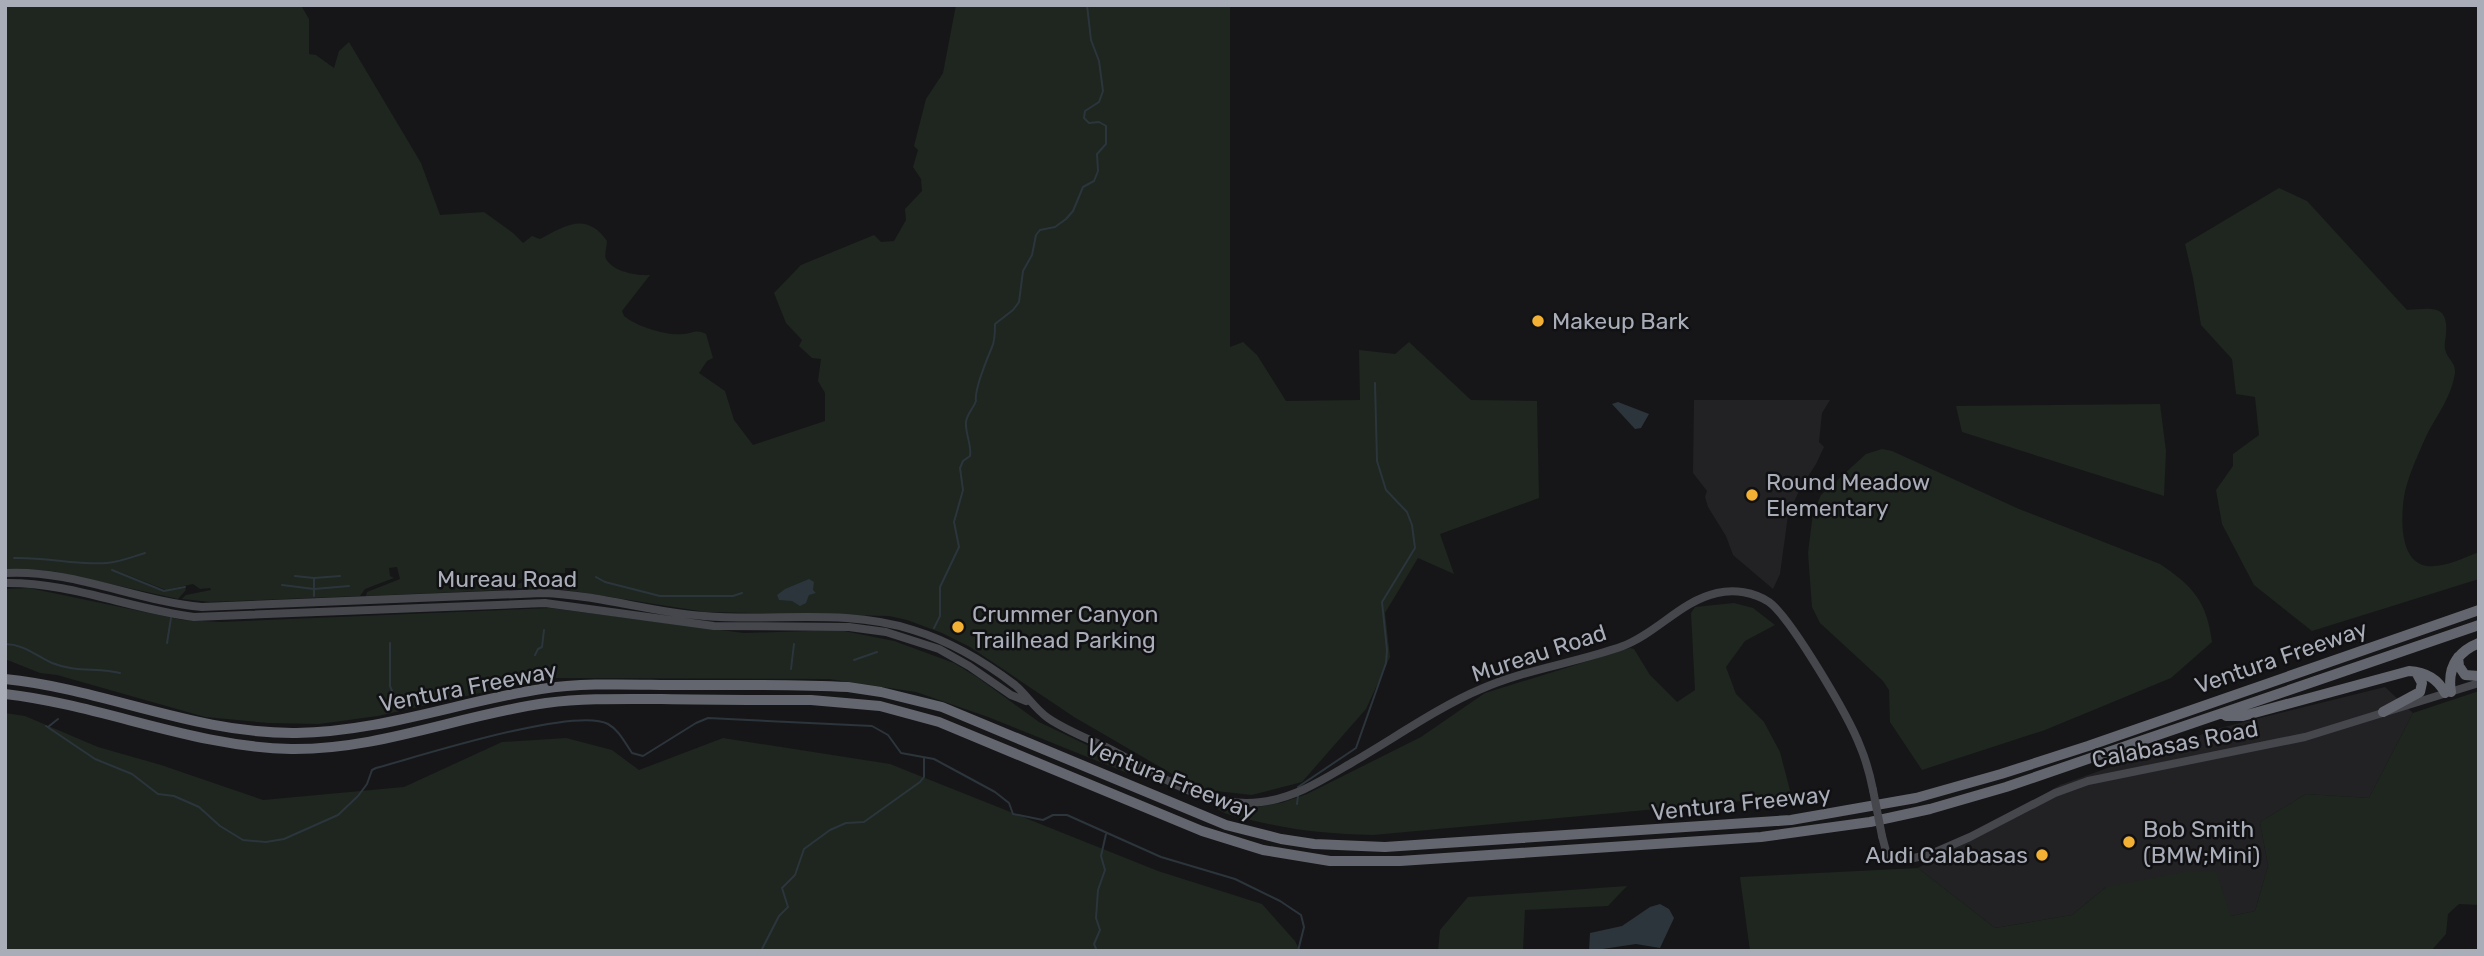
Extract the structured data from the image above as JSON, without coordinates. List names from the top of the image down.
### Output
{
  "streets": {
    "highway": ["Ventura Freeway"],
    "main road": ["Mureau Road", "Calabasas Road"]
  },
  "crossings": [
    ["Mureau Road", "Calabasas Road"]
  ],
  "places": [
    "Makeup Bark",
    "Round Meadow Elementary",
    "Crummer Canyon Trailhead Parking",
    "Bob Smith (BMW;Mini)",
    "Audi Calabasas"
  ]
}
